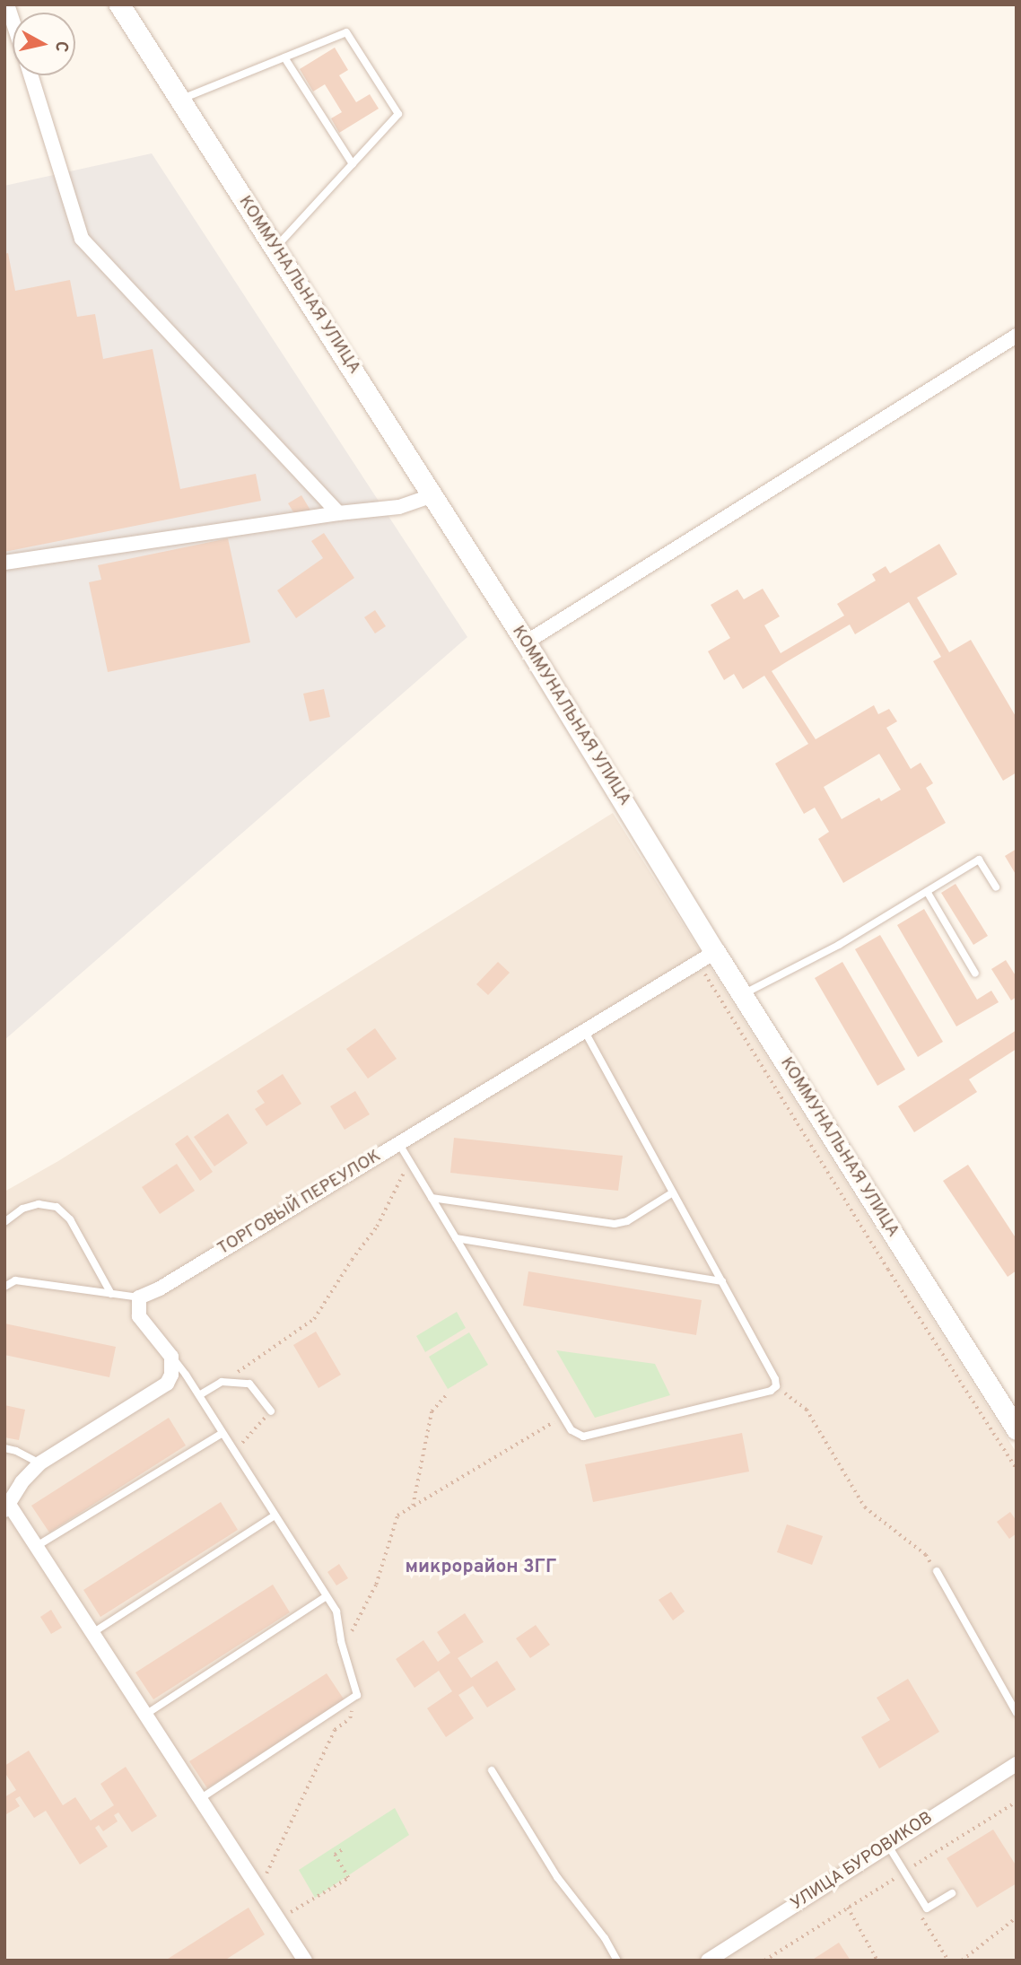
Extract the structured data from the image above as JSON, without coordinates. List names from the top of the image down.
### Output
{
  "streets": {
    "main road": ["КОММУНАЛЬНАЯ УЛИЦА"],
    "street": ["ТОРГОВЫЙ ПЕРЕУЛОК", "УЛИЦА БУРОВИКОВ"]
  },
  "crossings": [
    ["КОММУНАЛЬНАЯ УЛИЦА", "ТОРГОВЫЙ ПЕРЕУЛОК"]
  ],
  "districts": ["микрорайон 3ГГ"],
  "north": "right"
}
